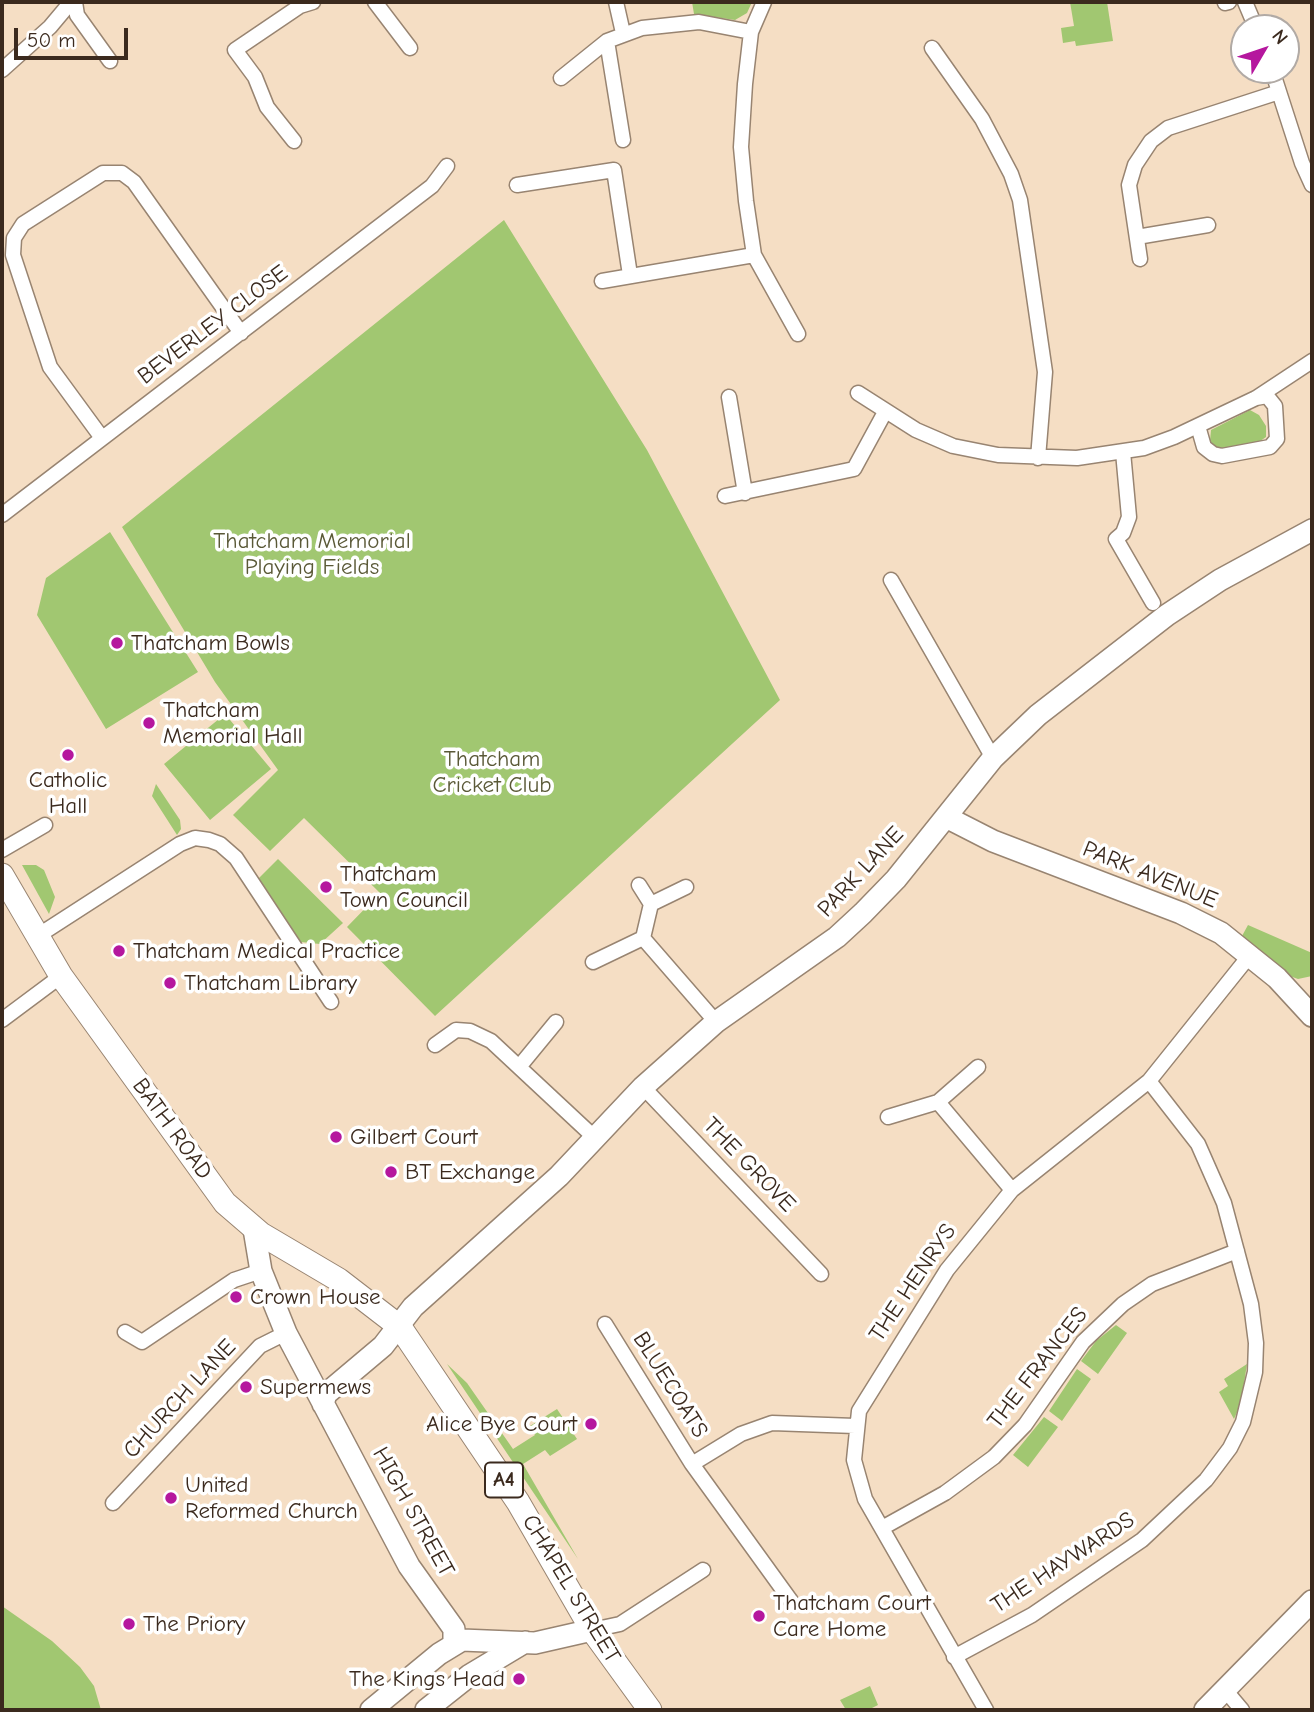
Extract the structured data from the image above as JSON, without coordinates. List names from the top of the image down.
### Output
{
  "streets": {
    "main road": ["BATH ROAD", "A4", "CHAPEL STREET"],
    "street": [
      "BEVERLEY CLOSE",
      "PARK LANE",
      "PARK AVENUE",
      "THE GROVE",
      "THE HENRYS",
      "THE FRANCES",
      "BLUECOATS",
      "CHURCH LANE",
      "HIGH STREET",
      "THE HAYWARDS"
    ]
  },
  "crossings": [
    ["PARK LANE", "PARK AVENUE"],
    ["PARK LANE", "BATH ROAD"],
    ["PARK LANE", "THE GROVE"],
    ["PARK LANE", "CHAPEL STREET"],
    ["PARK AVENUE", "THE HENRYS"],
    ["BATH ROAD", "HIGH STREET"],
    ["BATH ROAD", "CHAPEL STREET"],
    ["THE HENRYS", "THE FRANCES"],
    ["THE HENRYS", "BLUECOATS"],
    ["THE HENRYS", "THE HAYWARDS"],
    ["THE FRANCES", "THE HAYWARDS"],
    ["CHURCH LANE", "HIGH STREET"]
  ],
  "parks": ["Thatcham Memorial Playing Fields", "Thatcham Cricket Club"],
  "places": [
    "Thatcham Bowls",
    "Thatcham Memorial Hall",
    "Catholic Hall",
    "Thatcham Town Council",
    "Thatcham Medical Practice",
    "Thatcham Library",
    "Gilbert Court",
    "BT Exchange",
    "Crown House",
    "Supermews",
    "Alice Bye Court",
    "United Reformed Church",
    "Thatcham Court Care Home",
    "The Priory",
    "The Kings Head"
  ],
  "scale_bar": "50 m",
  "north": "top right"
}
